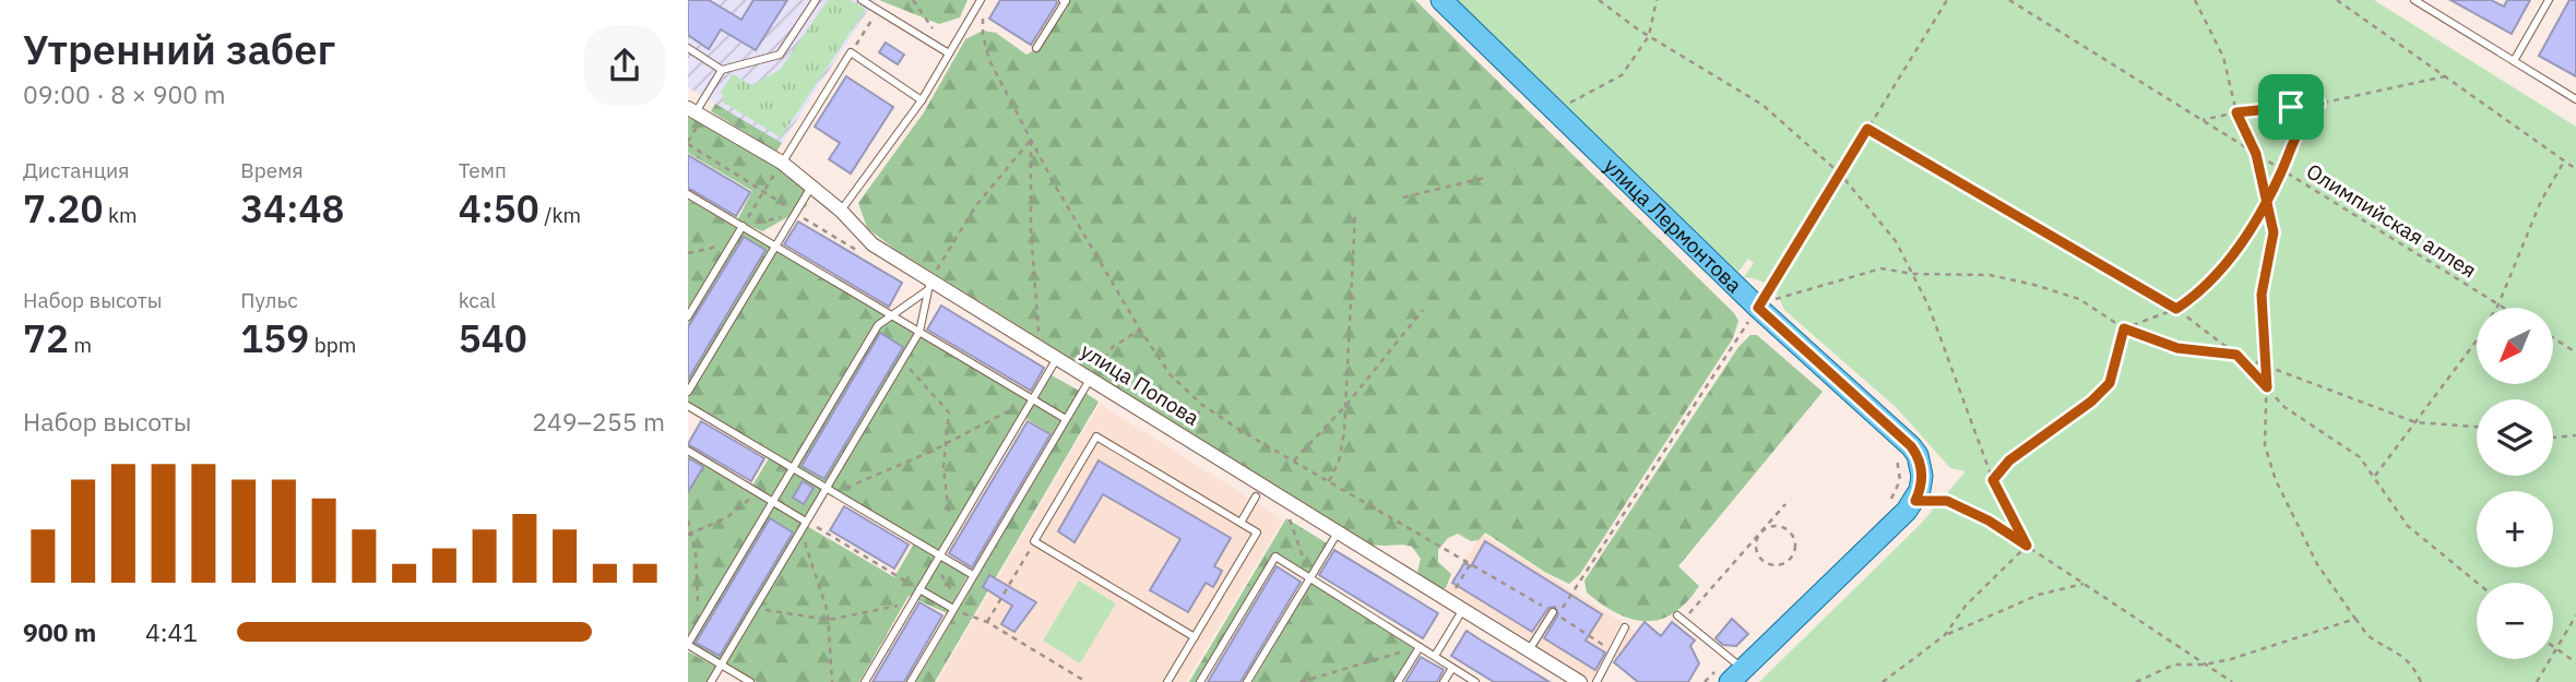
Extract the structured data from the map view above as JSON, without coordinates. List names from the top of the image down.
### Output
{
  "streets": {
    "main road": ["улица Лермонтова"],
    "street": ["улица Попова"],
    "path": ["Олимпийская аллея"]
  },
  "north": "bottom left",
  "page": {
    "heading": ["Утренний забег", "09:00 · 8 × 900 m"],
    "stats": [
      ["Дистанция", "7.20 km"],
      ["Время", "34:48"],
      ["Темп", "4:50 /km"],
      ["Набор высоты", "72 m"],
      ["Пульс", "159 bpm"],
      ["kcal", "540"]
    ],
    "map_buttons": ["+", "−"],
    "chart": ["Набор высоты", "249–255 m"],
    "list": [
      {
        "name": "900 m",
        "note": "4:41"
      }
    ]
  }
}
